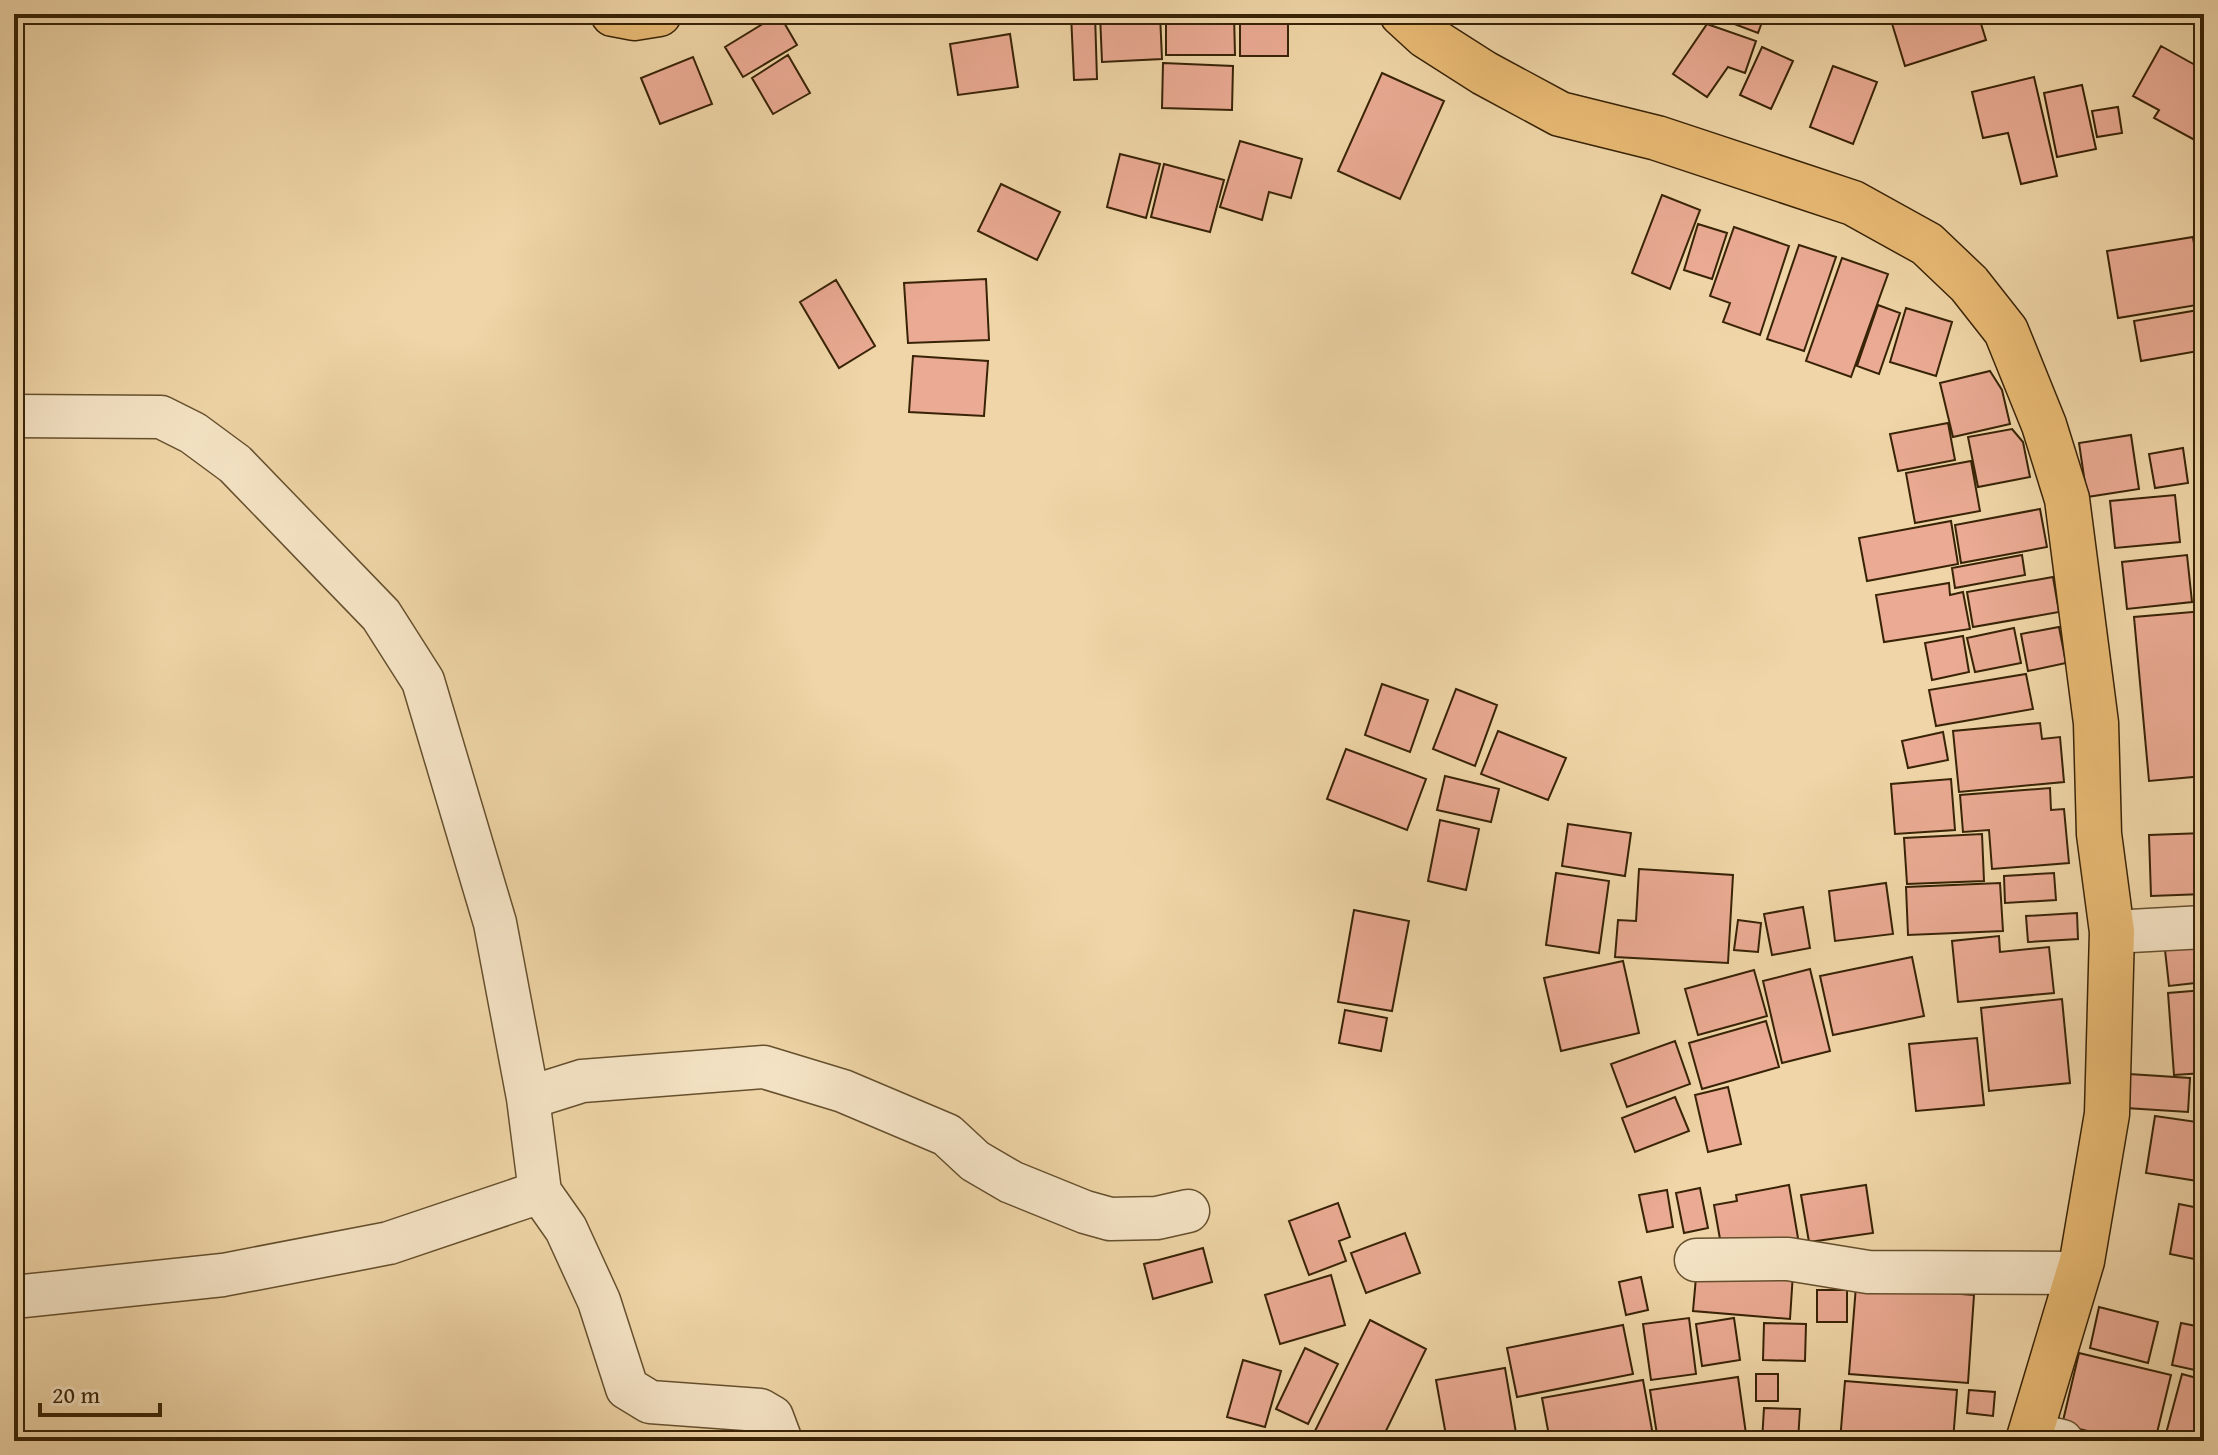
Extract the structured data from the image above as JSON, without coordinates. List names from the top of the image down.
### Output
{
  "scale_bar": "20 m"
}
